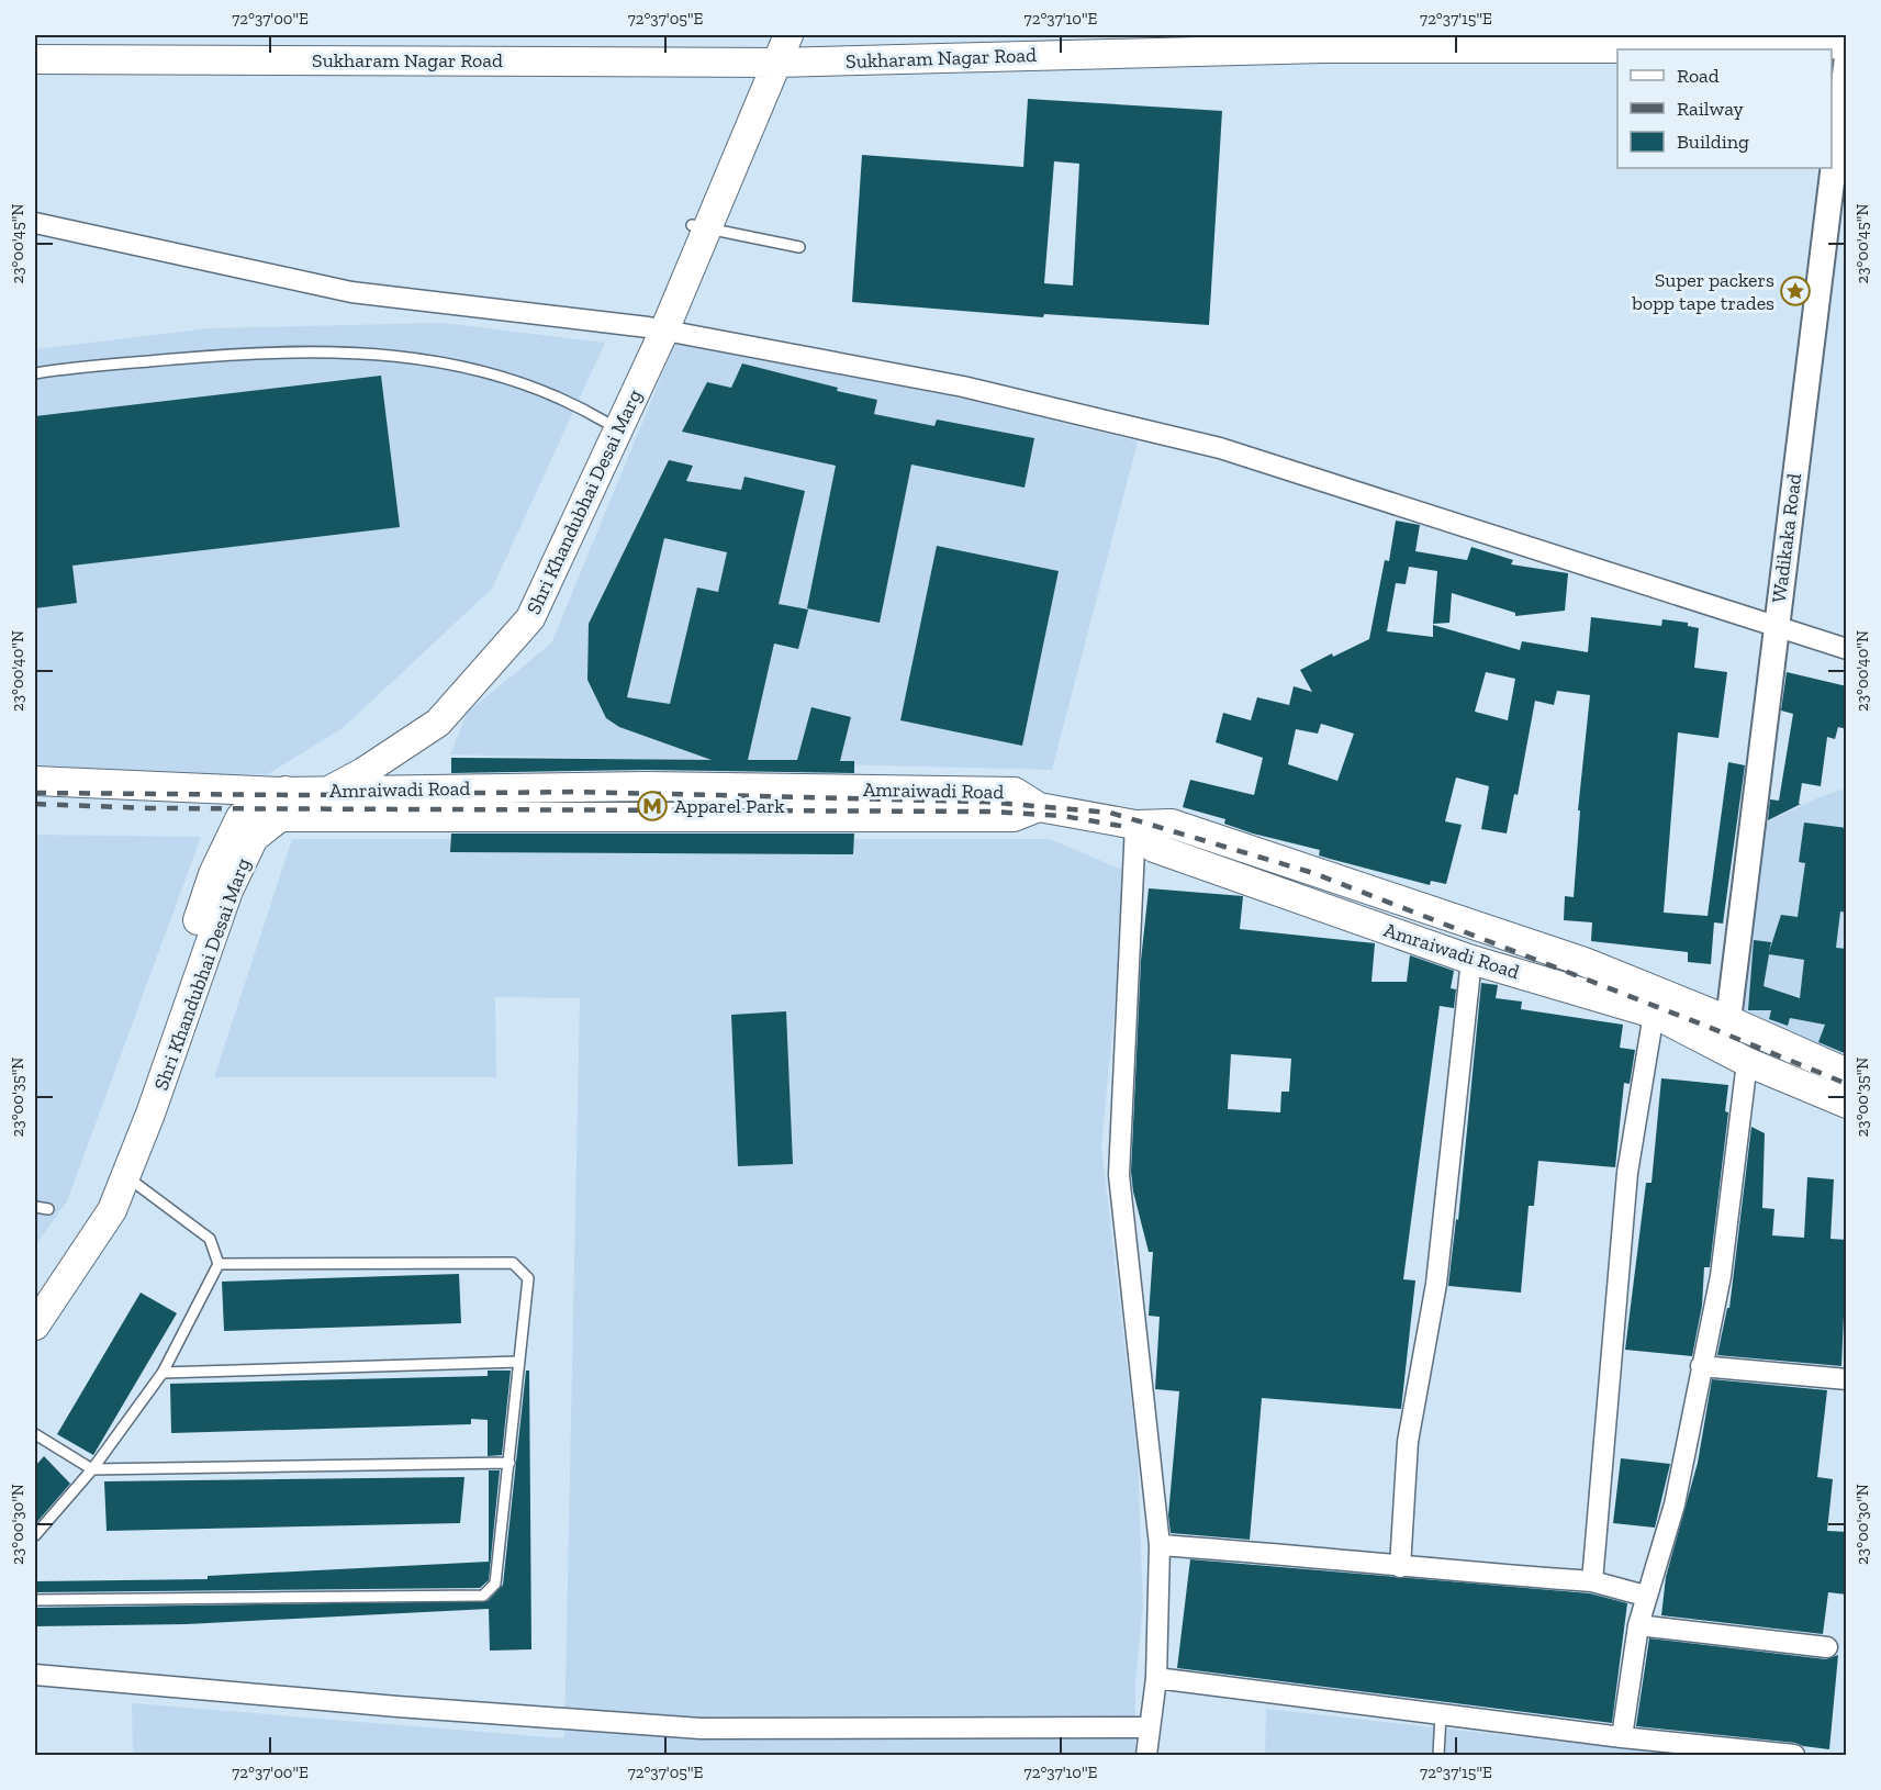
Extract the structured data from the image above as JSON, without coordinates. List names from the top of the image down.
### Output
{
  "streets": {
    "main road": ["Sukharam Nagar Road", "Shri Khandubhai Desai Marg", "Amraiwadi Road"],
    "street": ["Wadikaka Road"]
  },
  "crossings": [
    ["Sukharam Nagar Road", "Shri Khandubhai Desai Marg"],
    ["Shri Khandubhai Desai Marg", "Amraiwadi Road"]
  ],
  "places": {
    "place": ["Super packers bopp tape trades"],
    "metro station": ["Apparel Park"]
  },
  "legend": ["Road", "Railway", "Building"],
  "coordinates": [
    "72°37'00\"E",
    "72°37'05\"E",
    "72°37'10\"E",
    "72°37'15\"E",
    "23°00'45\"N",
    "23°00'40\"N",
    "23°00'35\"N",
    "23°00'30\"N"
  ]
}
